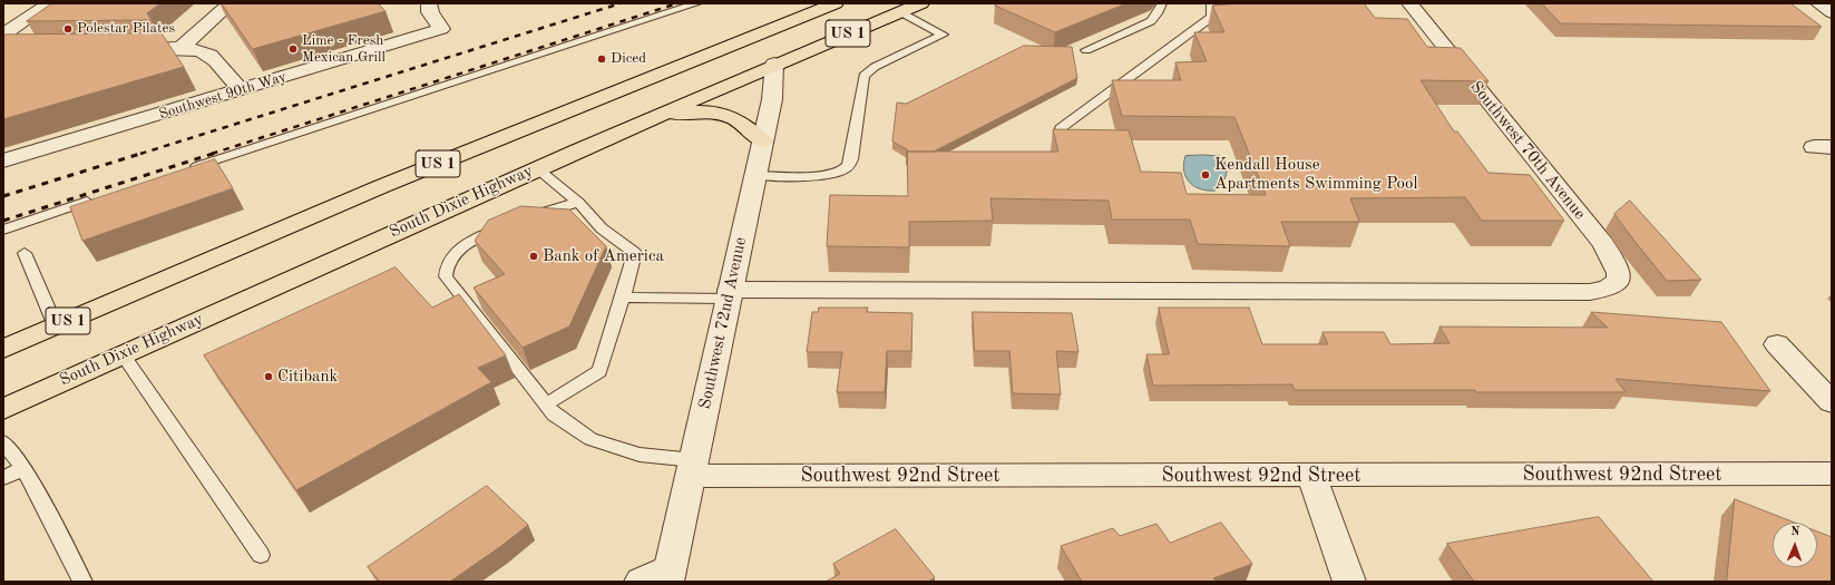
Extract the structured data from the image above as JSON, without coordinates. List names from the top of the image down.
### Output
{
  "streets": {
    "highway": ["US 1", "South Dixie Highway"],
    "street": [
      "Southwest 90th Way",
      "Southwest 70th Avenue",
      "Southwest 72nd Avenue",
      "Southwest 92nd Street"
    ]
  },
  "crossings": [
    ["Southwest 70th Avenue", "Southwest 72nd Avenue"],
    ["South Dixie Highway", "Southwest 72nd Avenue"],
    ["Southwest 72nd Avenue", "Southwest 92nd Street"]
  ],
  "places": [
    "Polestar Pilates",
    "Lime - Fresh Mexican Grill",
    "Diced",
    "Kendall House Apartments Swimming Pool",
    "Bank of America",
    "Citibank"
  ],
  "north": "top"
}
